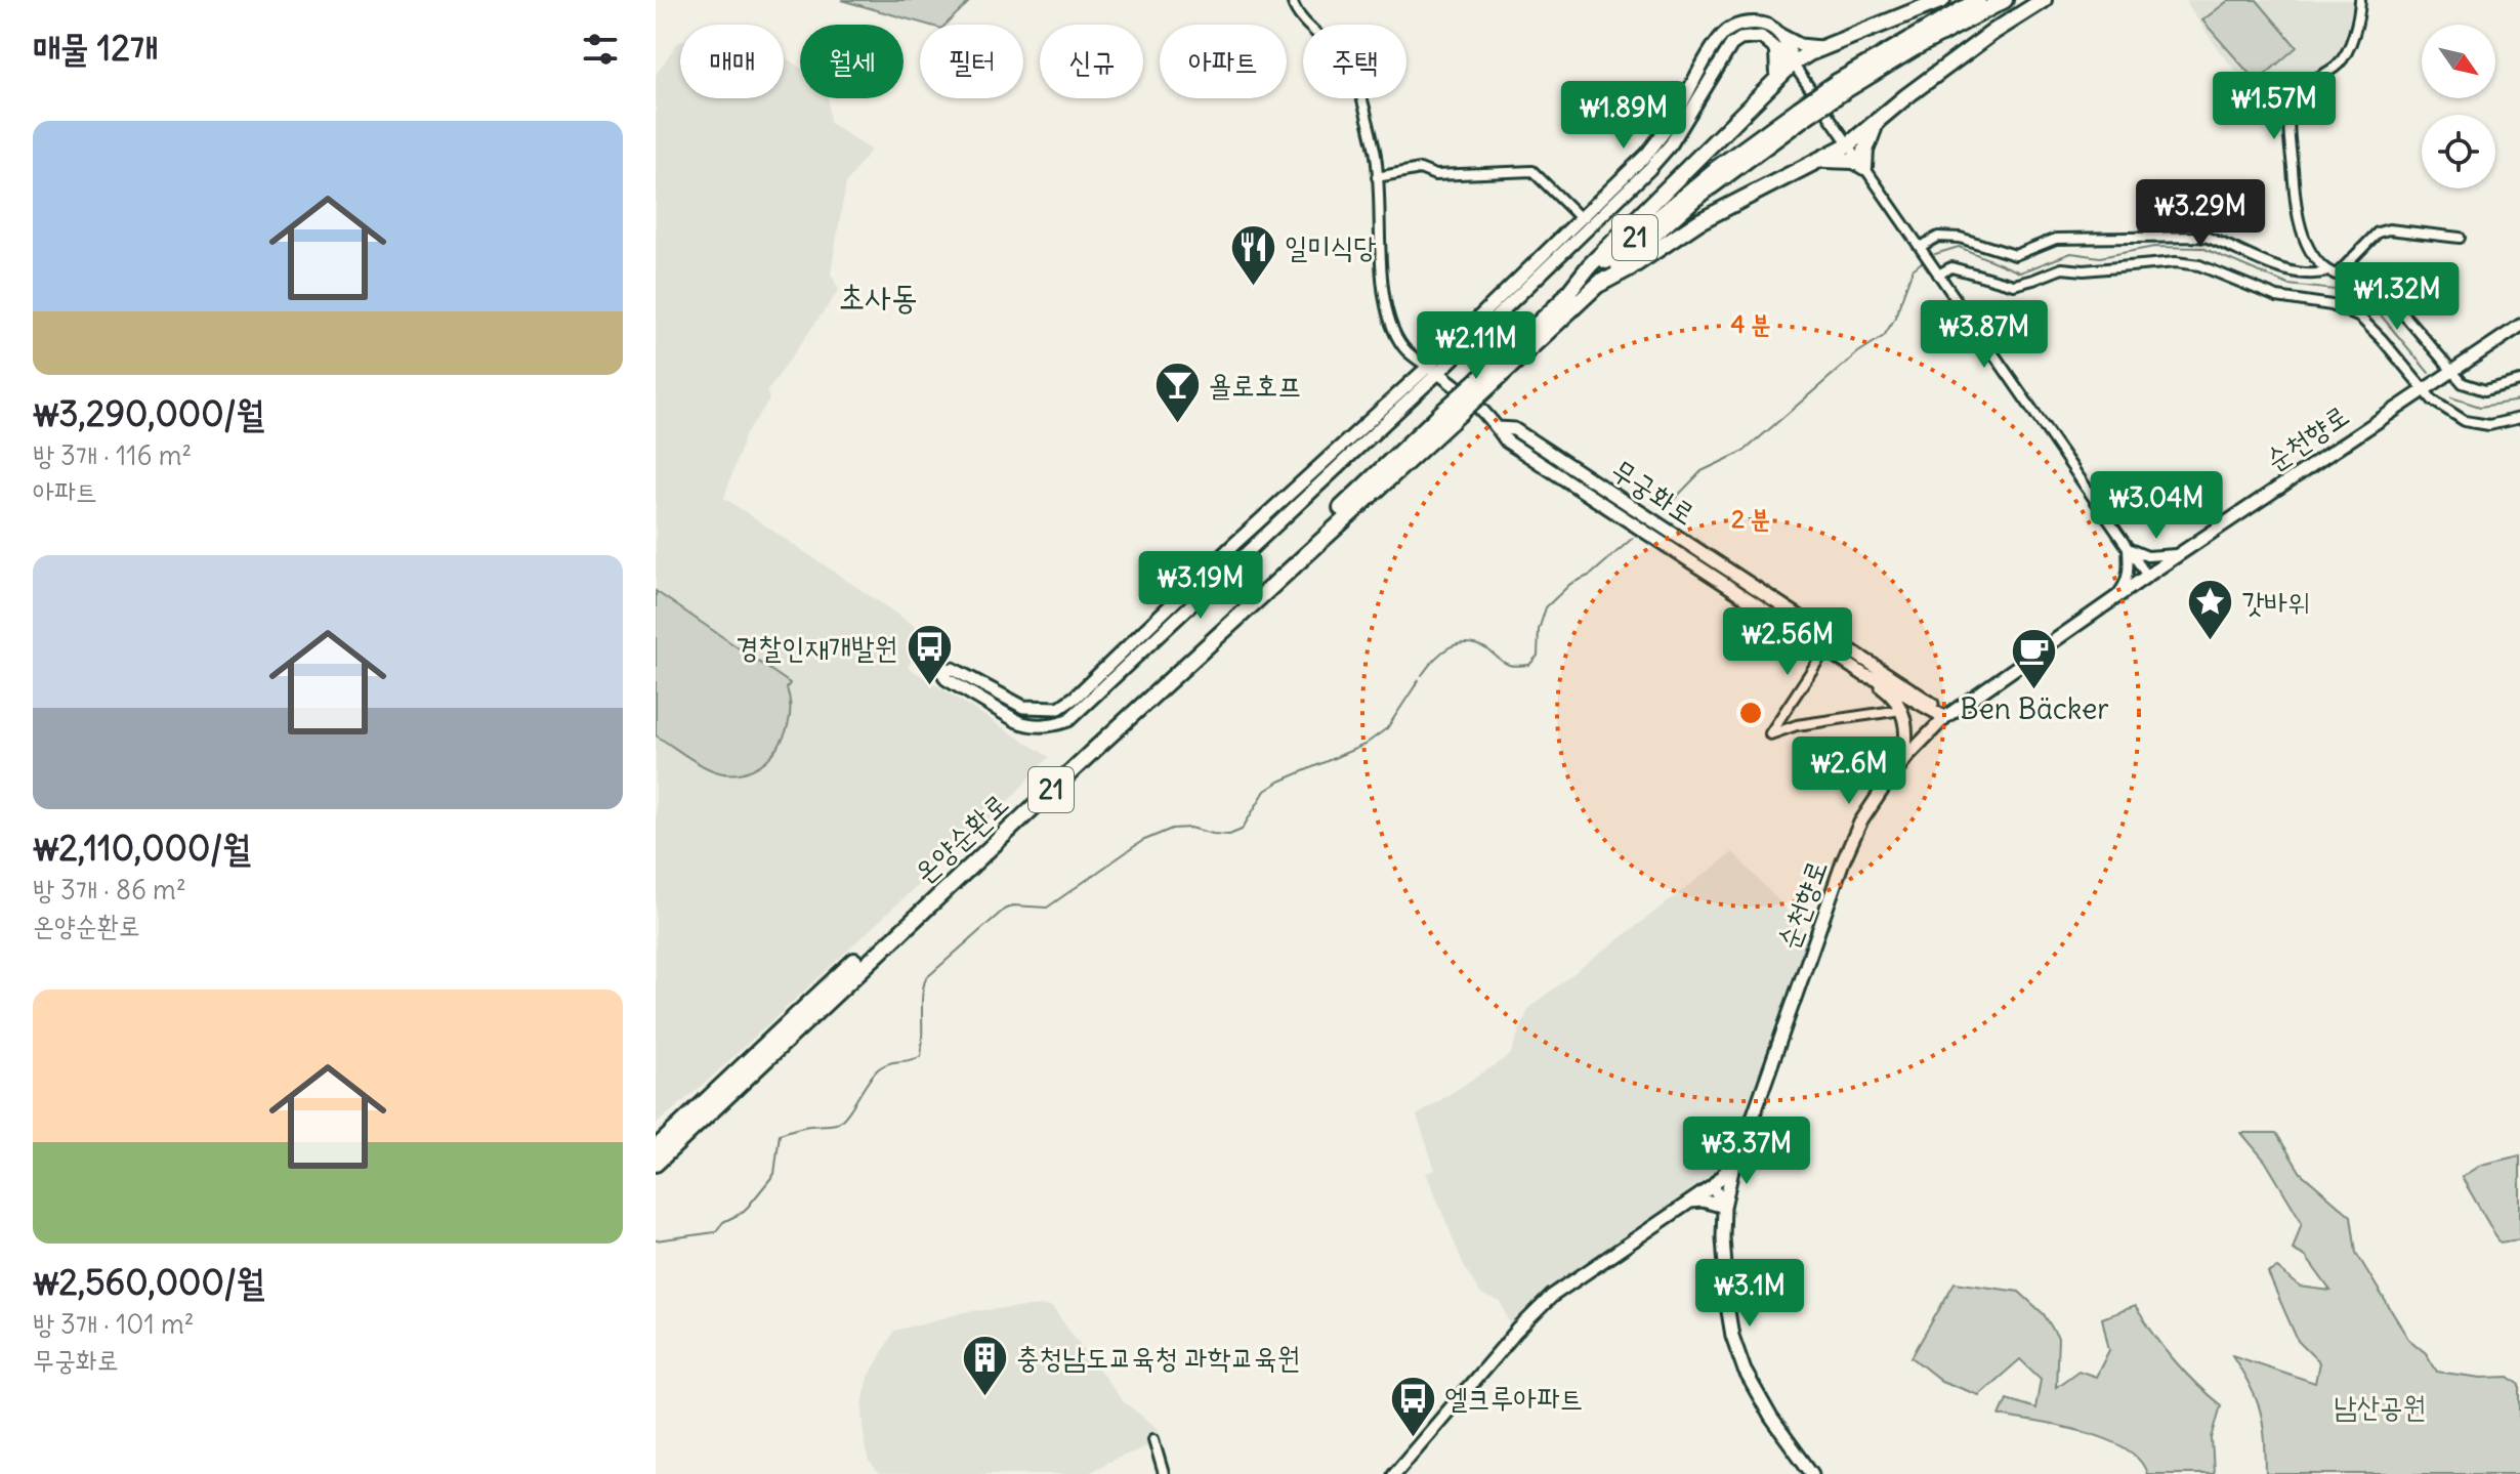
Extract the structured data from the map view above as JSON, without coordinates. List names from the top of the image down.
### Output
{
  "streets": {
    "highway": ["21", "온양순환로"],
    "street": ["순천향로", "무궁화로"]
  },
  "crossings": [
    ["21", "온양순환로"],
    ["순천향로", "무궁화로"]
  ],
  "districts": ["초사동"],
  "parks": ["남산공원"],
  "places": {
    "restaurant": ["일미식당"],
    "bar": ["욜로호프"],
    "place": ["갓바위"],
    "bus stop": ["경찰인재개발원", "엘크루아파트"],
    "cafe": ["Ben Bäcker"],
    "building": ["충청남도교육청 과학교육원"]
  },
  "north": "bottom right",
  "page": {
    "heading": "매물 12개",
    "chip": [
      "매매",
      "월세",
      "필터",
      "신규",
      "아파트",
      "주택"
    ],
    "price": [
      "₩1.57M",
      "₩1.89M",
      "₩3.29M",
      "₩1.32M",
      "₩3.87M",
      "₩2.11M",
      "₩3.04M",
      "₩3.19M",
      "₩2.56M",
      "₩2.6M",
      "₩3.37M",
      "₩3.1M"
    ],
    "list": [
      {
        "name": "₩3,290,000/월",
        "note": "방 3개 · 116 m² · 아파트"
      },
      {
        "name": "₩2,110,000/월",
        "note": "방 3개 · 86 m² · 온양순환로"
      },
      {
        "name": "₩2,560,000/월",
        "note": "방 3개 · 101 m² · 무궁화로"
      }
    ]
  },
  "rings": ["4 분", "2 분"]
}
